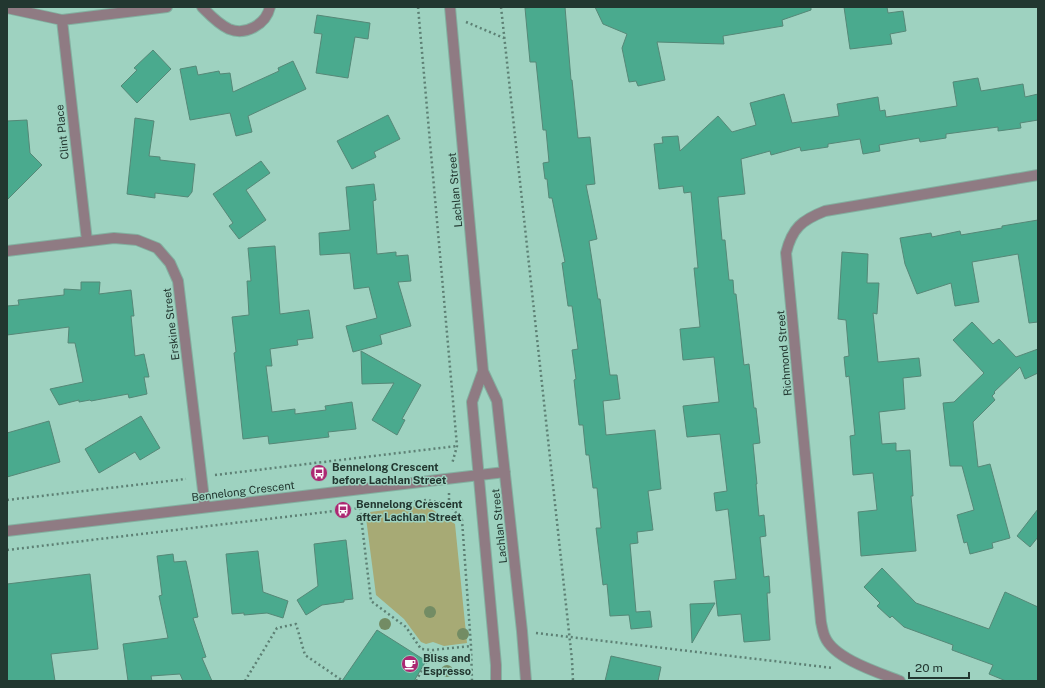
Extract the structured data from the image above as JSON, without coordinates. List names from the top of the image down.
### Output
{
  "streets": {
    "street": [
      "Clint Place",
      "Lachlan Street",
      "Erskine Street",
      "Richmond Street",
      "Bennelong Crescent"
    ]
  },
  "crossings": [
    ["Clint Place", "Erskine Street"],
    ["Lachlan Street", "Bennelong Crescent"],
    ["Erskine Street", "Bennelong Crescent"]
  ],
  "places": {
    "bus stop": ["Bennelong Crescent before Lachlan Street", "Bennelong Crescent after Lachlan Street"],
    "cafe": ["Bliss and Espresso"]
  },
  "scale_bar": "20 m"
}
